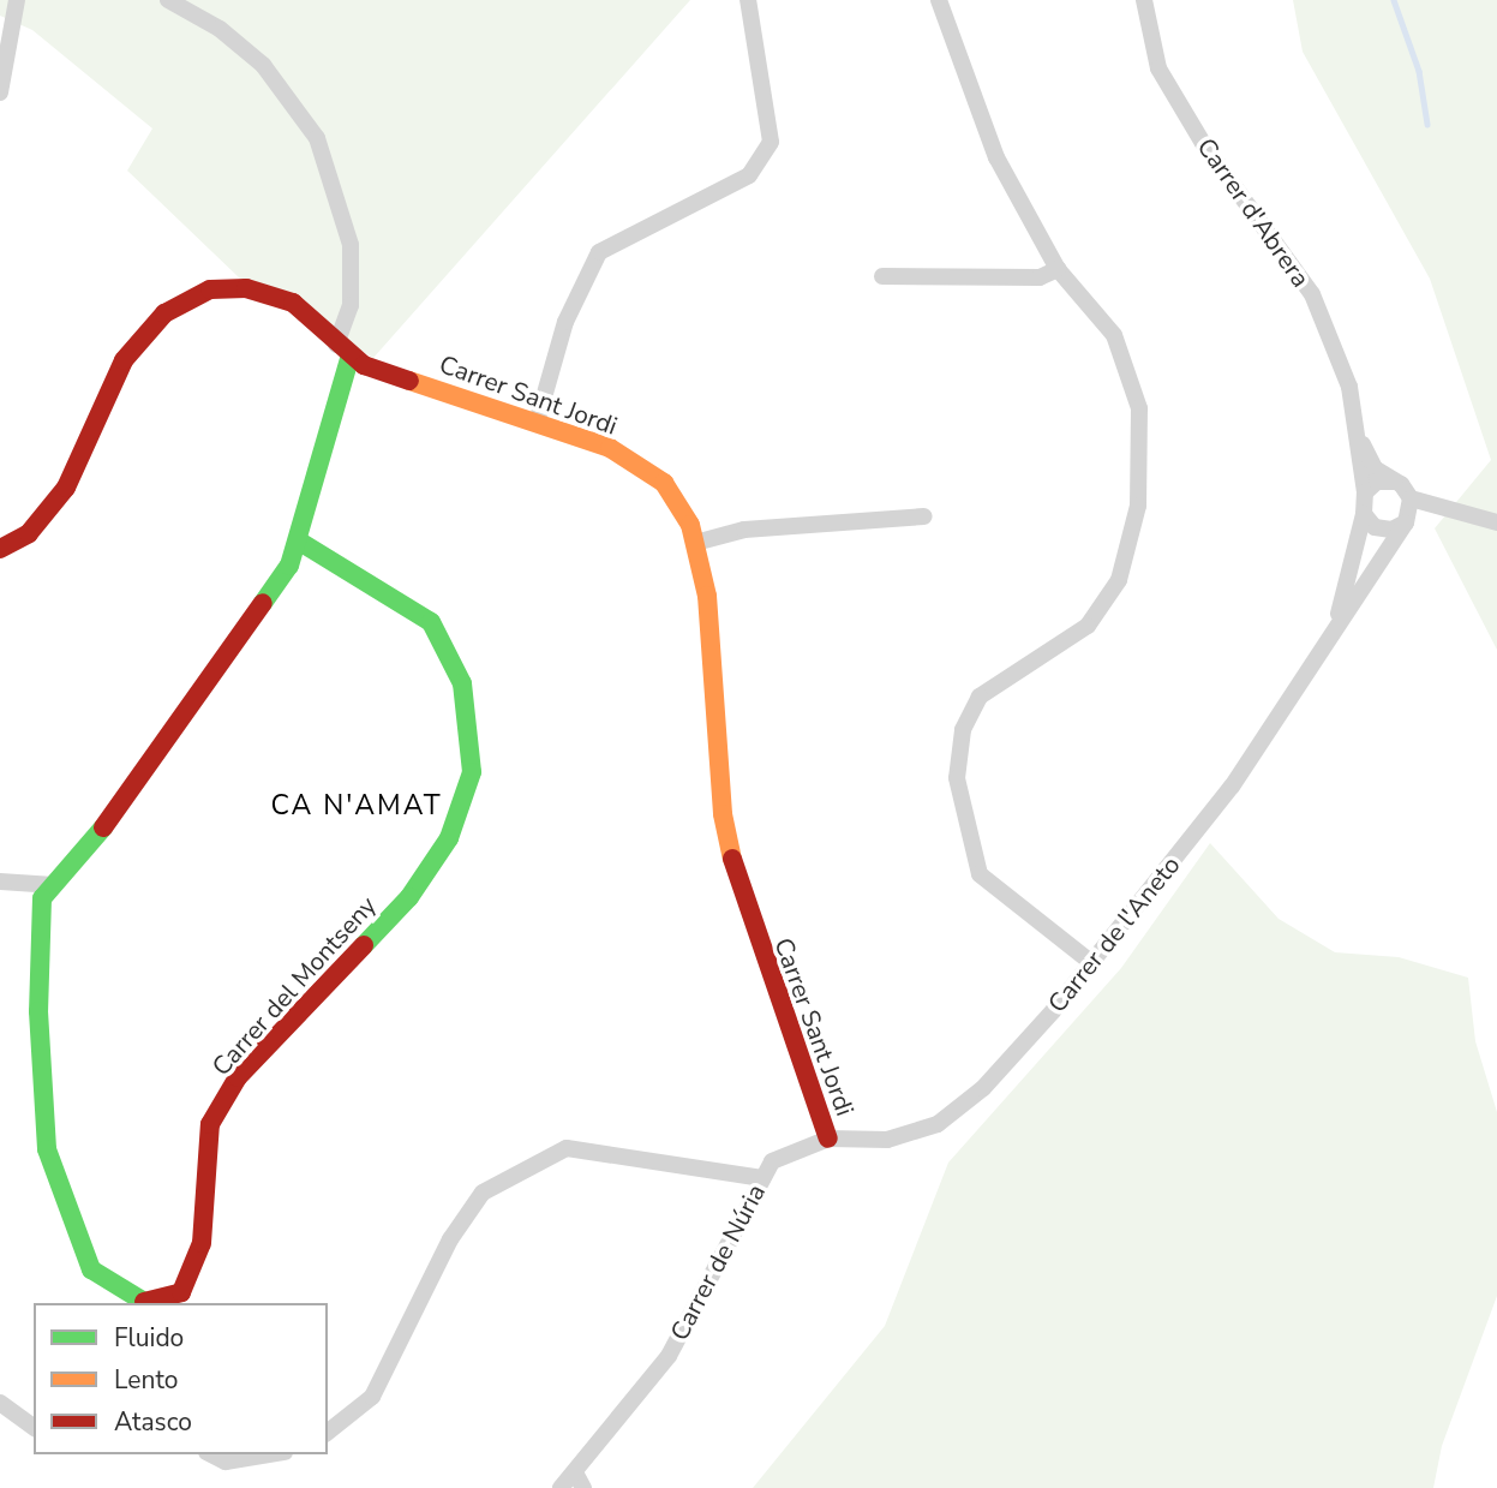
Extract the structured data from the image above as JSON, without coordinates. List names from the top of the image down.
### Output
{
  "streets": {
    "street": [
      "Carrer d'Abrera",
      "Carrer Sant Jordi",
      "Carrer de l'Aneto",
      "Carrer del Montseny",
      "Carrer de Núria"
    ]
  },
  "crossings": [
    ["Carrer d'Abrera", "Carrer de l'Aneto"],
    ["Carrer Sant Jordi", "Carrer de l'Aneto"],
    ["Carrer Sant Jordi", "Carrer del Montseny"],
    ["Carrer Sant Jordi", "Carrer de Núria"],
    ["Carrer de l'Aneto", "Carrer de Núria"]
  ],
  "districts": ["CA N'AMAT"],
  "legend": ["Fluido", "Lento", "Atasco"]
}
